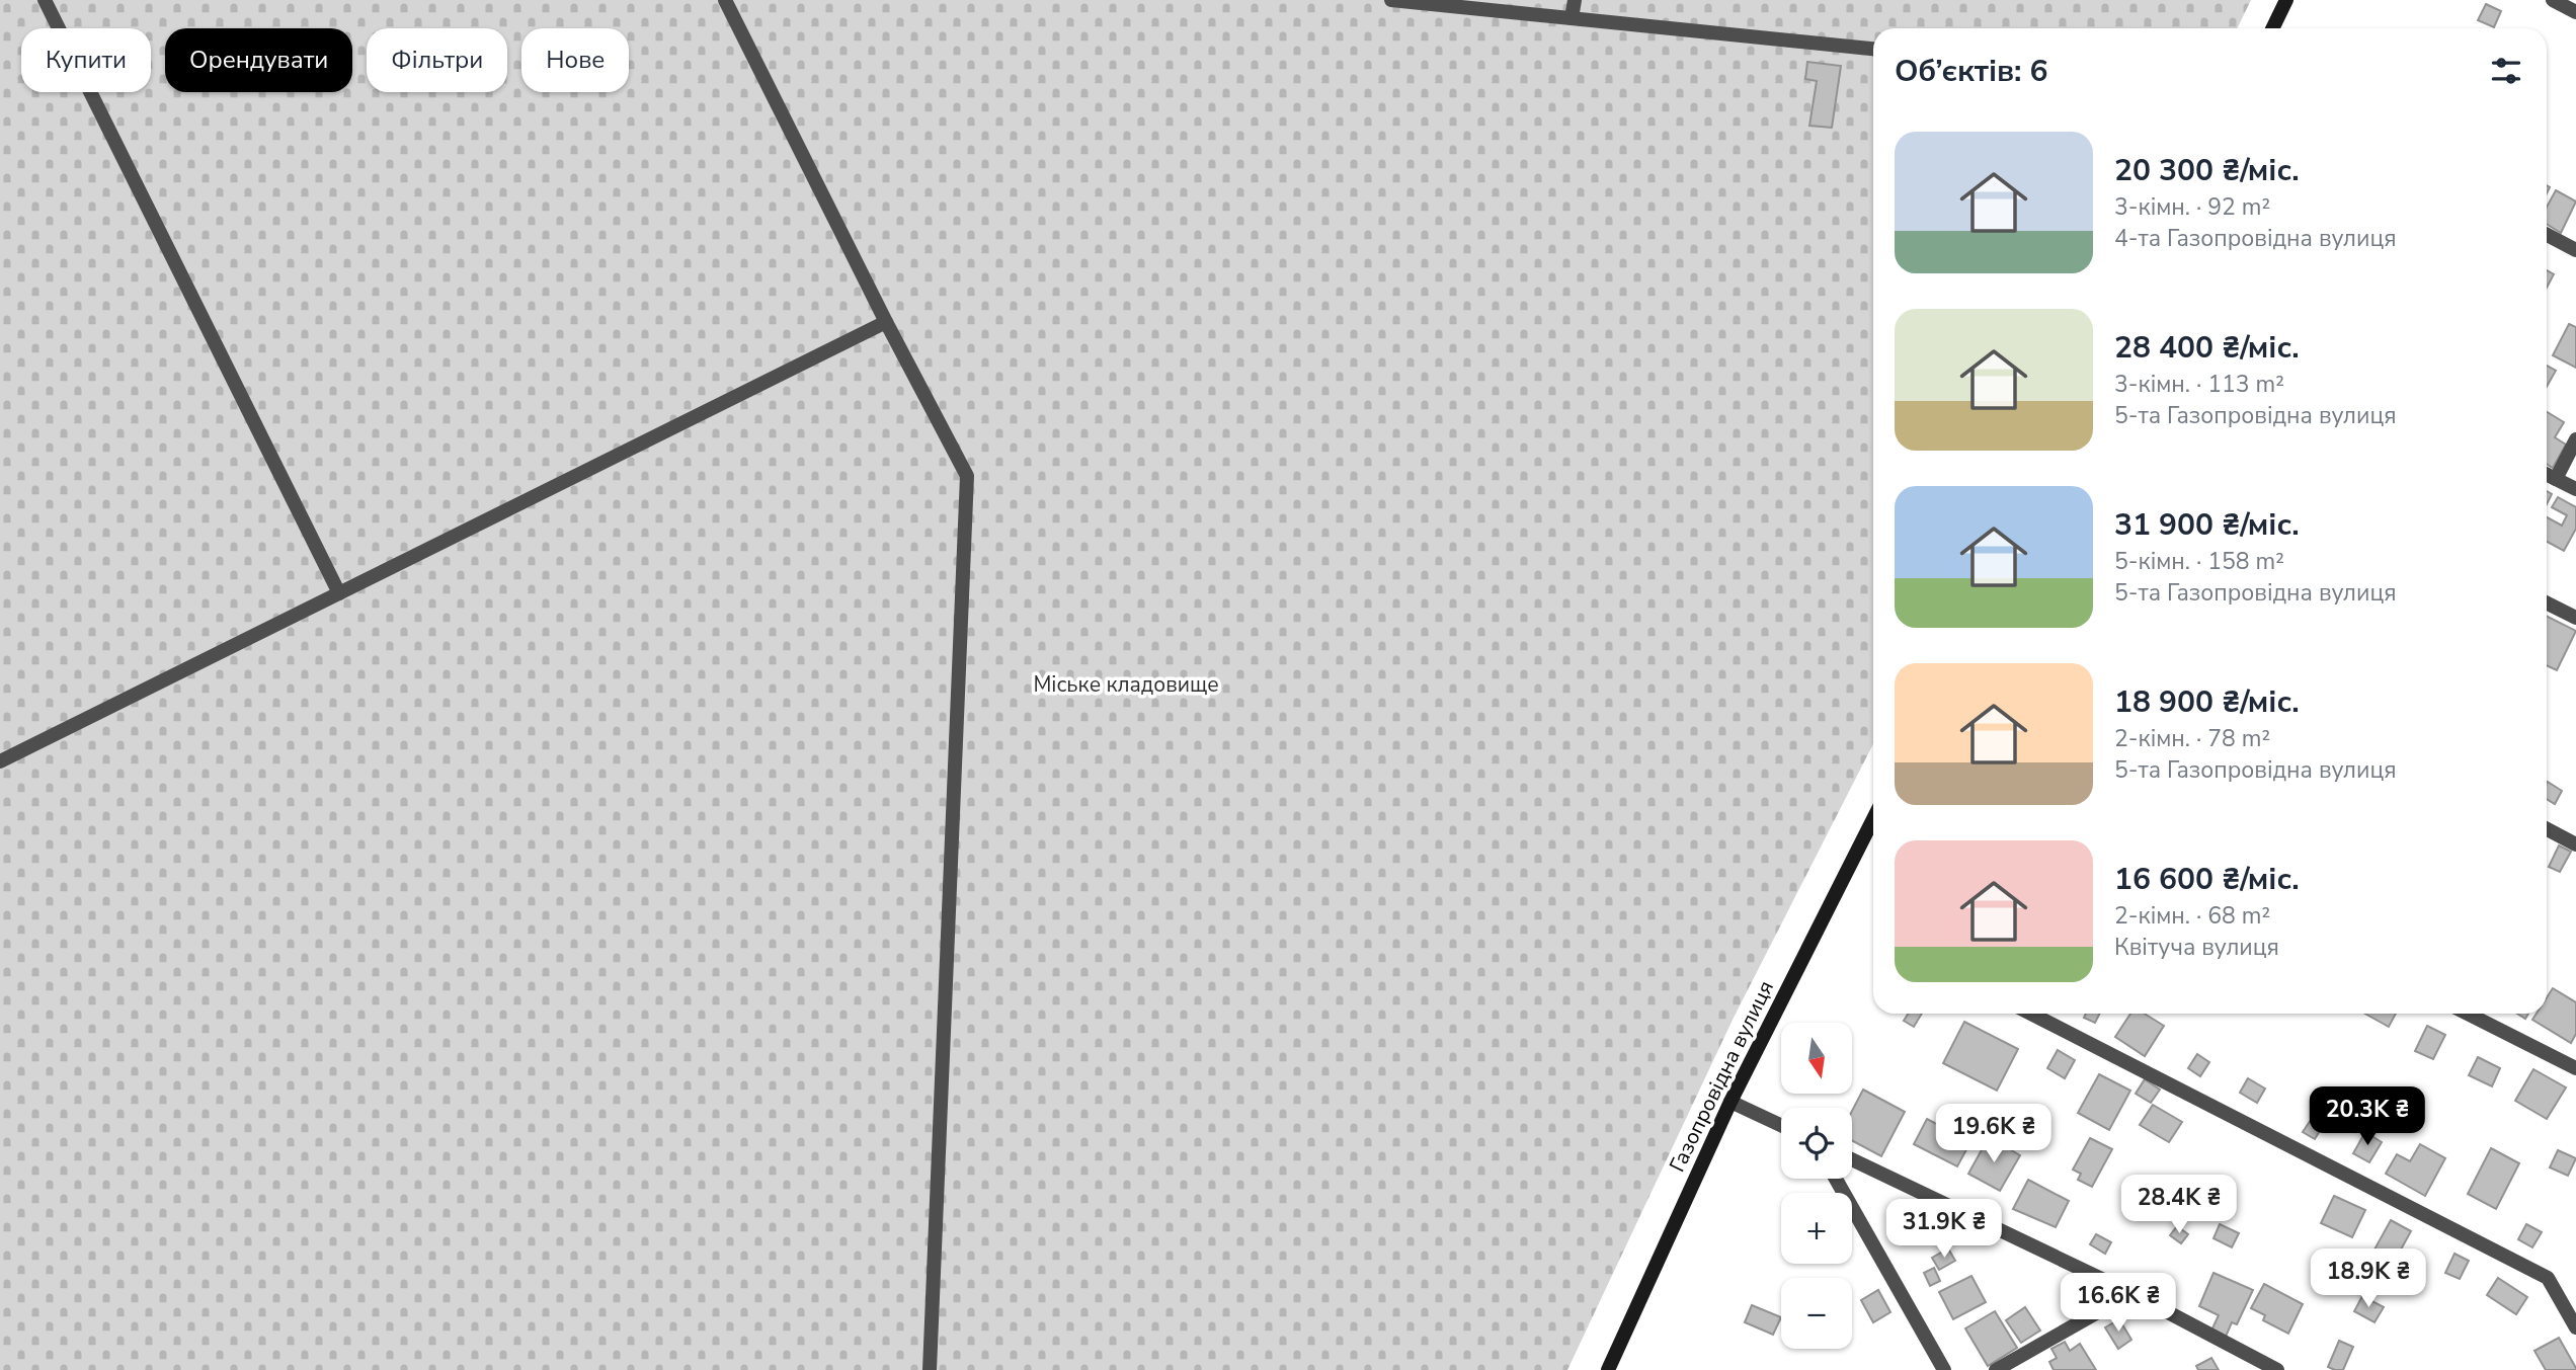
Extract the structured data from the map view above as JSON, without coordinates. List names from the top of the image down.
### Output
{
  "streets": {
    "main road": ["Газопровідна вулиця"]
  },
  "parks": ["Міське кладовище"],
  "north": "bottom",
  "page": {
    "chip": [
      "Купити",
      "Орендувати",
      "Фільтри",
      "Нове"
    ],
    "heading": "Об’єктів: 6",
    "list": [
      {
        "name": "20 300 ₴/міс.",
        "note": "3-кімн. · 92 m² · 4-та Газопровідна вулиця"
      },
      {
        "name": "28 400 ₴/міс.",
        "note": "3-кімн. · 113 m² · 5-та Газопровідна вулиця"
      },
      {
        "name": "31 900 ₴/міс.",
        "note": "5-кімн. · 158 m² · 5-та Газопровідна вулиця"
      },
      {
        "name": "18 900 ₴/міс.",
        "note": "2-кімн. · 78 m² · 5-та Газопровідна вулиця"
      },
      {
        "name": "16 600 ₴/міс.",
        "note": "2-кімн. · 68 m² · Квітуча вулиця"
      }
    ],
    "map_buttons": ["+", "−"],
    "price": [
      "20.3K ₴",
      "19.6K ₴",
      "28.4K ₴",
      "31.9K ₴",
      "18.9K ₴",
      "16.6K ₴"
    ]
  }
}
